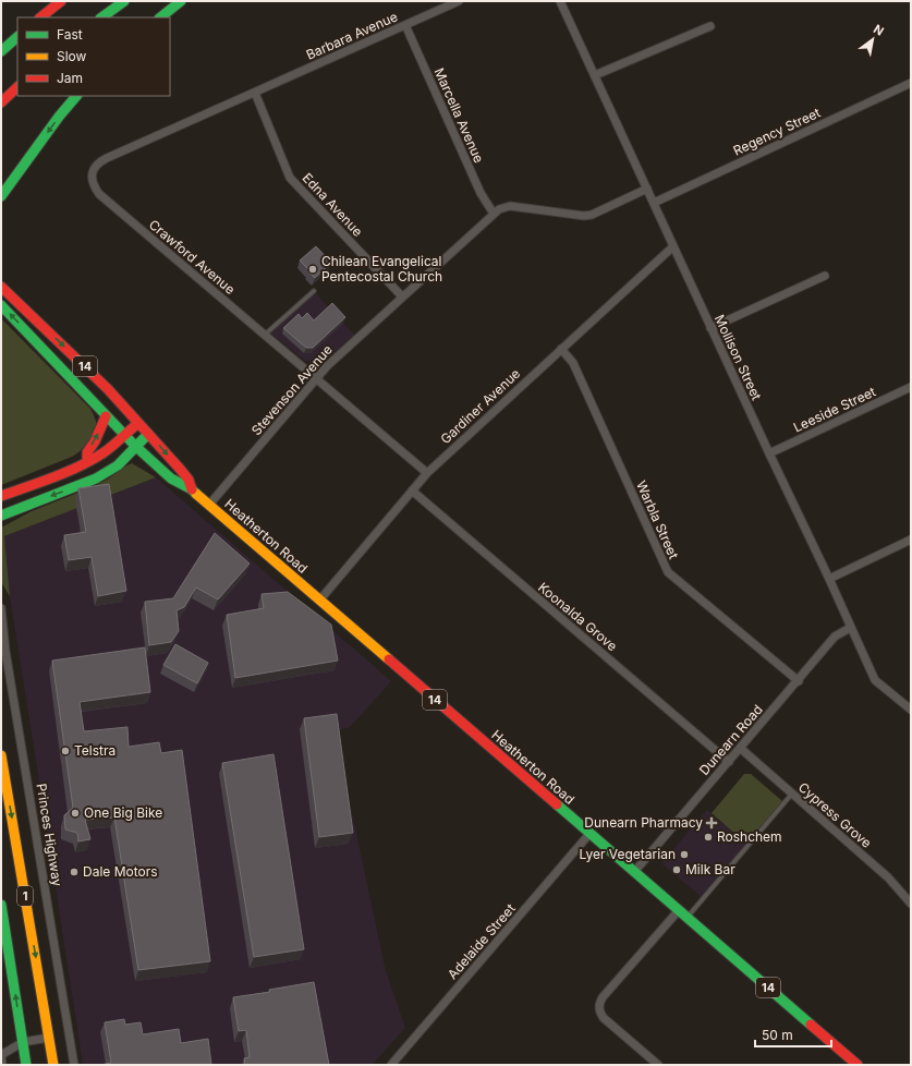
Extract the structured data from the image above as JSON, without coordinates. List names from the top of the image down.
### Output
{
  "streets": {
    "main road": ["14", "Heatherton Road", "1"],
    "street": [
      "Barbara Avenue",
      "Marcella Avenue",
      "Regency Street",
      "Edna Avenue",
      "Crawford Avenue",
      "Mollison Street",
      "Stevenson Avenue",
      "Gardiner Avenue",
      "Leeside Street",
      "Warbla Street",
      "Koonalda Grove",
      "Dunearn Road",
      "Cypress Grove",
      "Princes Highway",
      "Adelaide Street"
    ]
  },
  "crossings": [
    ["Barbara Avenue", "Marcella Avenue"],
    ["Barbara Avenue", "Edna Avenue"],
    ["Barbara Avenue", "Crawford Avenue"],
    ["Marcella Avenue", "Stevenson Avenue"],
    ["Regency Street", "Mollison Street"],
    ["Edna Avenue", "Crawford Avenue"],
    ["Edna Avenue", "Stevenson Avenue"],
    ["Crawford Avenue", "Stevenson Avenue"],
    ["Crawford Avenue", "Gardiner Avenue"],
    ["Mollison Street", "Stevenson Avenue"],
    ["Mollison Street", "Gardiner Avenue"],
    ["Mollison Street", "Leeside Street"],
    ["Mollison Street", "Dunearn Road"],
    ["Stevenson Avenue", "Heatherton Road"],
    ["Gardiner Avenue", "Warbla Street"],
    ["Gardiner Avenue", "Heatherton Road"],
    ["Gardiner Avenue", "Koonalda Grove"],
    ["Warbla Street", "Dunearn Road"],
    ["Heatherton Road", "Dunearn Road"],
    ["Heatherton Road", "Adelaide Street"],
    ["Koonalda Grove", "Dunearn Road"],
    ["Dunearn Road", "Cypress Grove"]
  ],
  "places": {
    "other": [
      "Chilean Evangelical Pentecostal Church",
      "Telstra",
      "One Big Bike",
      "Roshchem",
      "Lyer Vegetarian",
      "Milk Bar",
      "Dale Motors"
    ],
    "health": ["Dunearn Pharmacy"]
  },
  "legend": ["Fast", "Slow", "Jam"],
  "scale_bar": "50 m",
  "north": "top right"
}
